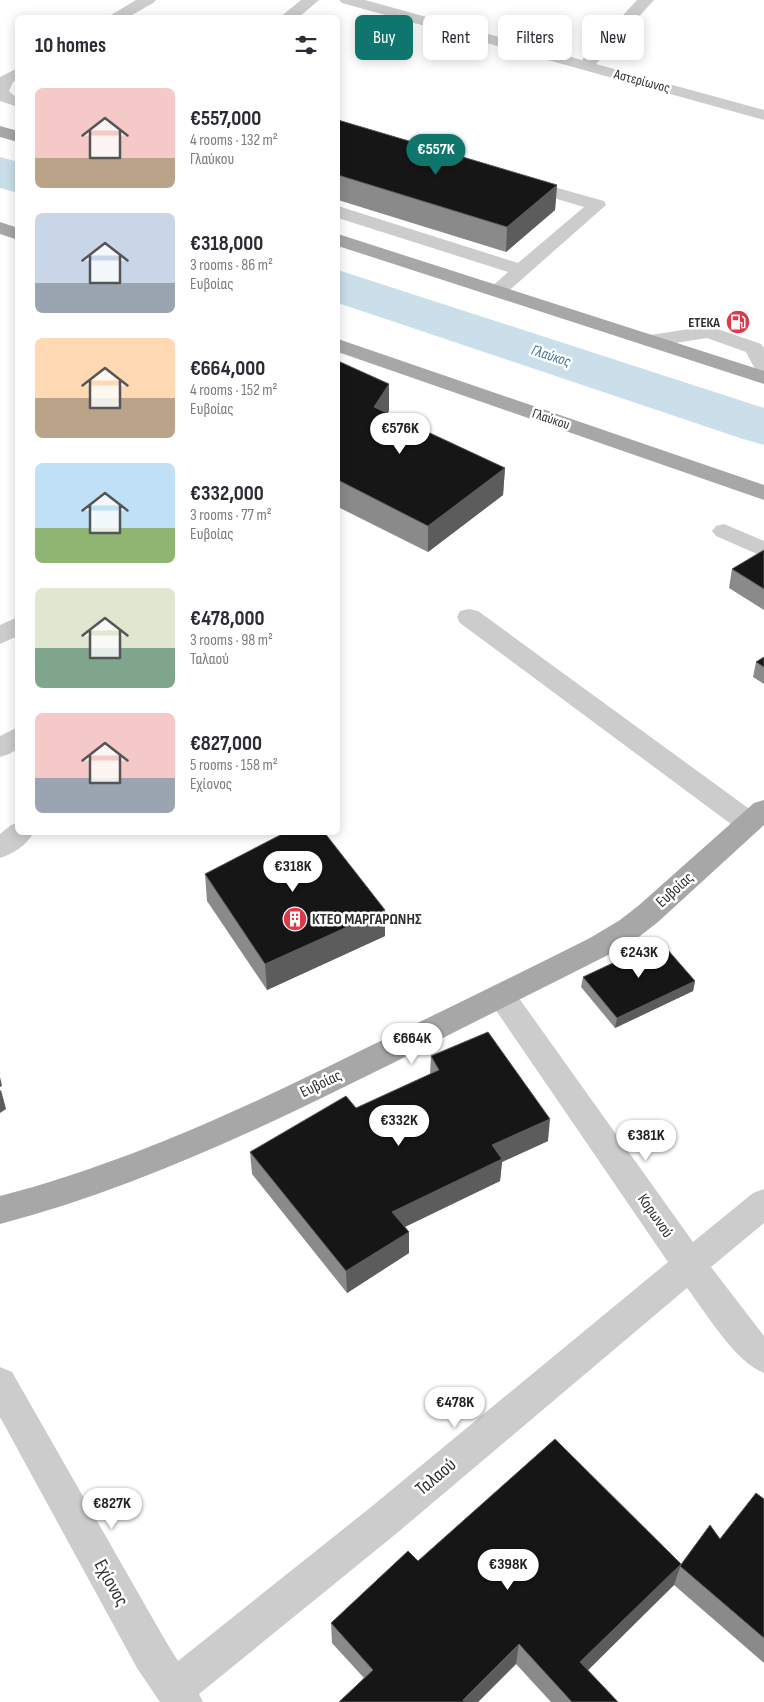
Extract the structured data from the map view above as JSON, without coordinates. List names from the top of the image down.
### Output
{
  "streets": {
    "main road": ["Γλαύκου", "Ευβοίας"],
    "street": [
      "Αστερίωνος",
      "Κορωνού",
      "Ταλαού",
      "Εχίονος"
    ]
  },
  "crossings": [
    ["Ευβοίας", "Κορωνού"],
    ["Κορωνού", "Ταλαού"],
    ["Ταλαού", "Εχίονος"]
  ],
  "water": ["Γλαύκος"],
  "places": {
    "fuel station": ["ΕΤΕΚΑ"],
    "building": ["ΚΤΕΟ ΜΑΡΓΑΡΩΝΗΣ"]
  },
  "page": {
    "chip": [
      "Buy",
      "Rent",
      "Filters",
      "New"
    ],
    "heading": "10 homes",
    "list": [
      {
        "name": "€557,000",
        "note": "4 rooms · 132 m² · Γλαύκου"
      },
      {
        "name": "€318,000",
        "note": "3 rooms · 86 m² · Ευβοίας"
      },
      {
        "name": "€664,000",
        "note": "4 rooms · 152 m² · Ευβοίας"
      },
      {
        "name": "€332,000",
        "note": "3 rooms · 77 m² · Ευβοίας"
      },
      {
        "name": "€478,000",
        "note": "3 rooms · 98 m² · Ταλαού"
      },
      {
        "name": "€827,000",
        "note": "5 rooms · 158 m² · Εχίονος"
      }
    ],
    "price": [
      "€557K",
      "€576K",
      "€318K",
      "€243K",
      "€664K",
      "€332K",
      "€381K",
      "€478K",
      "€827K",
      "€398K"
    ]
  }
}
